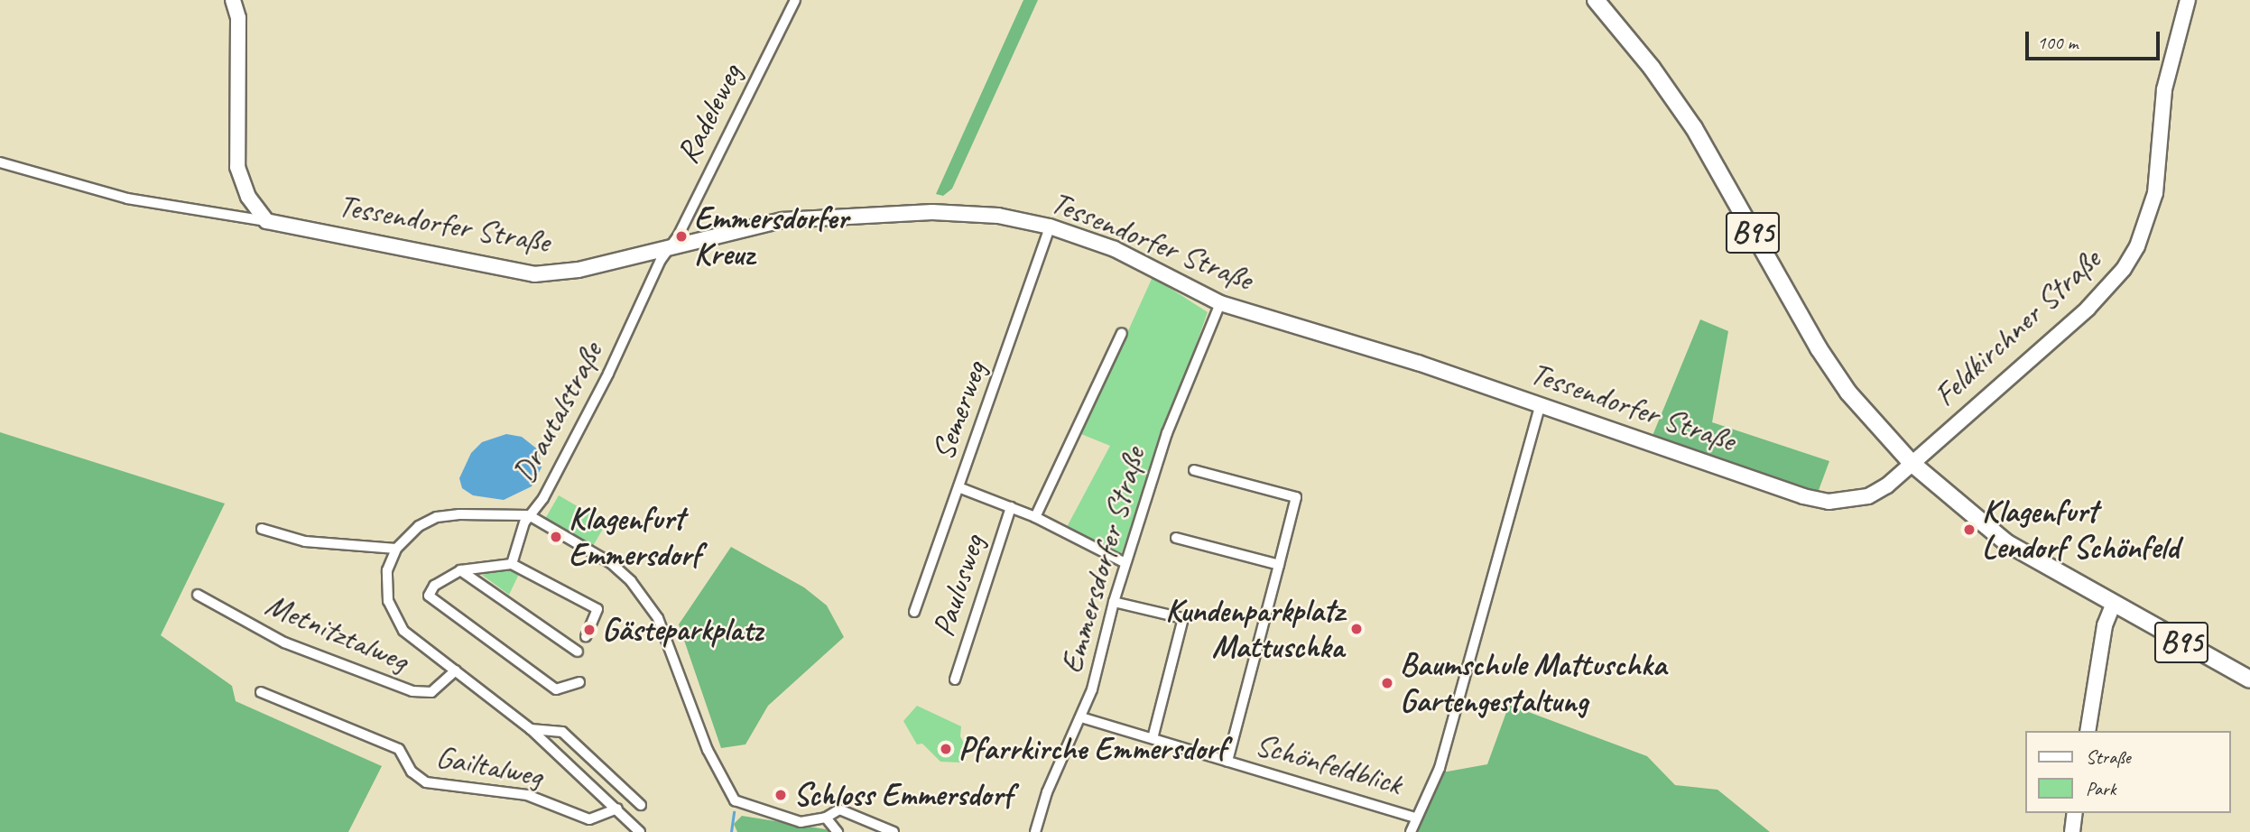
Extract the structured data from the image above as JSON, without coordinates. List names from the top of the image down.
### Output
{
  "streets": {
    "main road": ["B95"],
    "street": [
      "Radeleweg",
      "Tessendorfer Straße",
      "Feldkirchner Straße",
      "Semerweg",
      "Drautalstraße",
      "Emmersdorfer Straße",
      "Paulusweg",
      "Metnitztalweg",
      "Schönfeldblick",
      "Gailtalweg"
    ]
  },
  "crossings": [
    ["Radeleweg", "Tessendorfer Straße"],
    ["Radeleweg", "Drautalstraße"],
    ["Tessendorfer Straße", "B95"],
    ["Tessendorfer Straße", "Feldkirchner Straße"],
    ["Tessendorfer Straße", "Semerweg"],
    ["Tessendorfer Straße", "Drautalstraße"],
    ["Tessendorfer Straße", "Emmersdorfer Straße"],
    ["B95", "Feldkirchner Straße"],
    ["Drautalstraße", "Metnitztalweg"],
    ["Drautalstraße", "Gailtalweg"],
    ["Emmersdorfer Straße", "Schönfeldblick"]
  ],
  "places": [
    "Emmersdorfer Kreuz",
    "Klagenfurt Lendorf Schönfeld",
    "Klagenfurt Emmersdorf",
    "Kundenparkplatz Mattuschka",
    "Gästeparkplatz",
    "Baumschule Mattuschka Gartengestaltung",
    "Pfarrkirche Emmersdorf",
    "Schloss Emmersdorf"
  ],
  "legend": ["Straße", "Park"],
  "scale_bar": "100 m"
}
